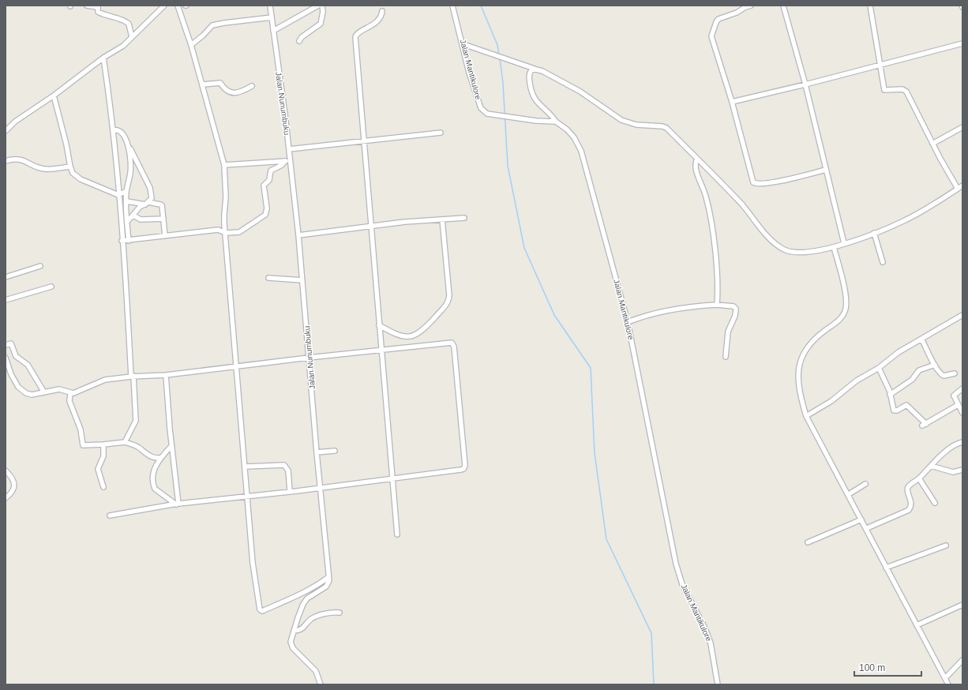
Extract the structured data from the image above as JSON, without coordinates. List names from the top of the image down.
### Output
{
  "streets": {
    "street": ["Jalan Mantikulore", "Jalan Nunumbuku"]
  },
  "scale_bar": "100 m"
}
